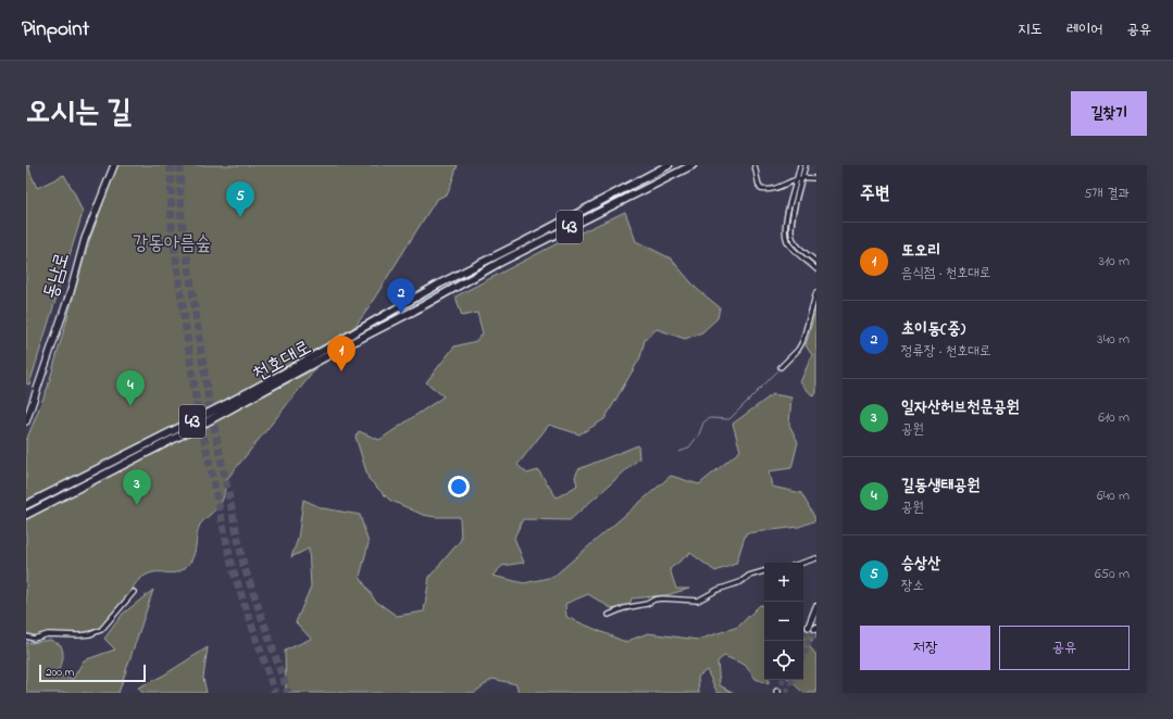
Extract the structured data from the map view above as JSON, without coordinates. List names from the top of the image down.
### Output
{
  "streets": {
    "main road": ["43", "동남로", "천호대로"]
  },
  "parks": ["강동아름숲"],
  "scale_bar": "200 m",
  "page": {
    "header": "Pinpoint",
    "nav": ["지도", "레이어", "공유"],
    "title": "오시는 길",
    "buttons": [
      "길찾기",
      ["저장", "공유"]
    ],
    "heading": ["주변", "5개 결과"],
    "pins": [
      "5",
      "2",
      "1",
      "4",
      "3"
    ],
    "list": [
      {
        "mark": "1",
        "name": "또오리",
        "note": "음식점 · 천호대로",
        "value": "310 m"
      },
      {
        "mark": "2",
        "name": "초이동(중)",
        "note": "정류장 · 천호대로",
        "value": "340 m"
      },
      {
        "mark": "3",
        "name": "일자산허브천문공원",
        "note": "공원",
        "value": "610 m"
      },
      {
        "mark": "4",
        "name": "길동생태공원",
        "note": "공원",
        "value": "640 m"
      },
      {
        "mark": "5",
        "name": "승상산",
        "note": "장소",
        "value": "650 m"
      }
    ],
    "map_buttons": ["+", "−"],
    "scale": "200 m"
  }
}
